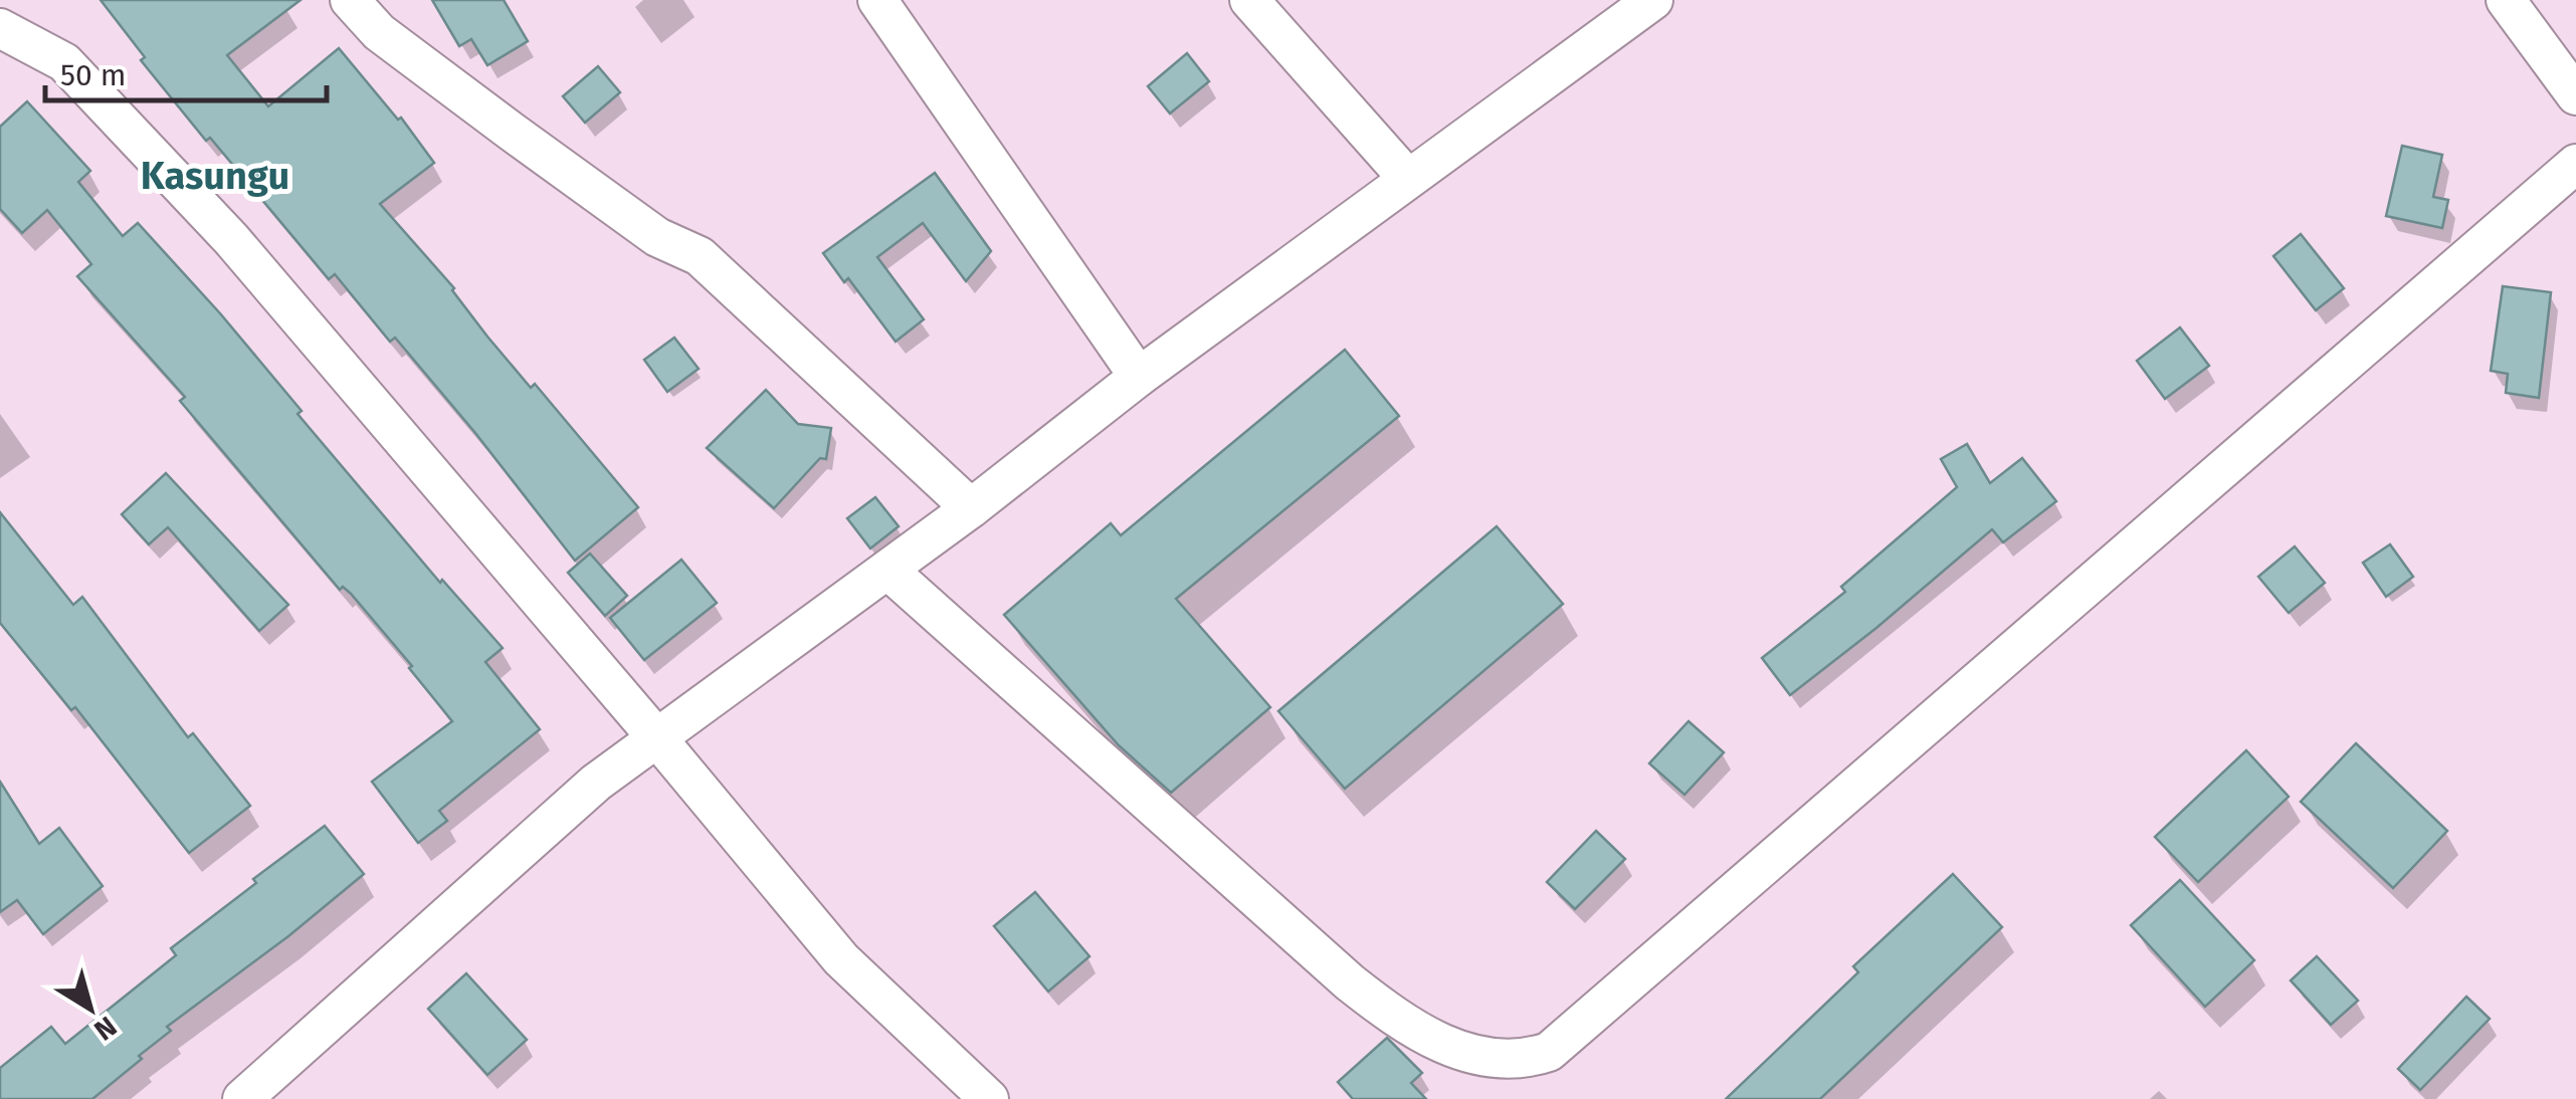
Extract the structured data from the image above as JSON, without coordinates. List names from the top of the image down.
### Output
{
  "districts": ["Kasungu"],
  "scale_bar": "50 m",
  "north": "bottom right"
}
